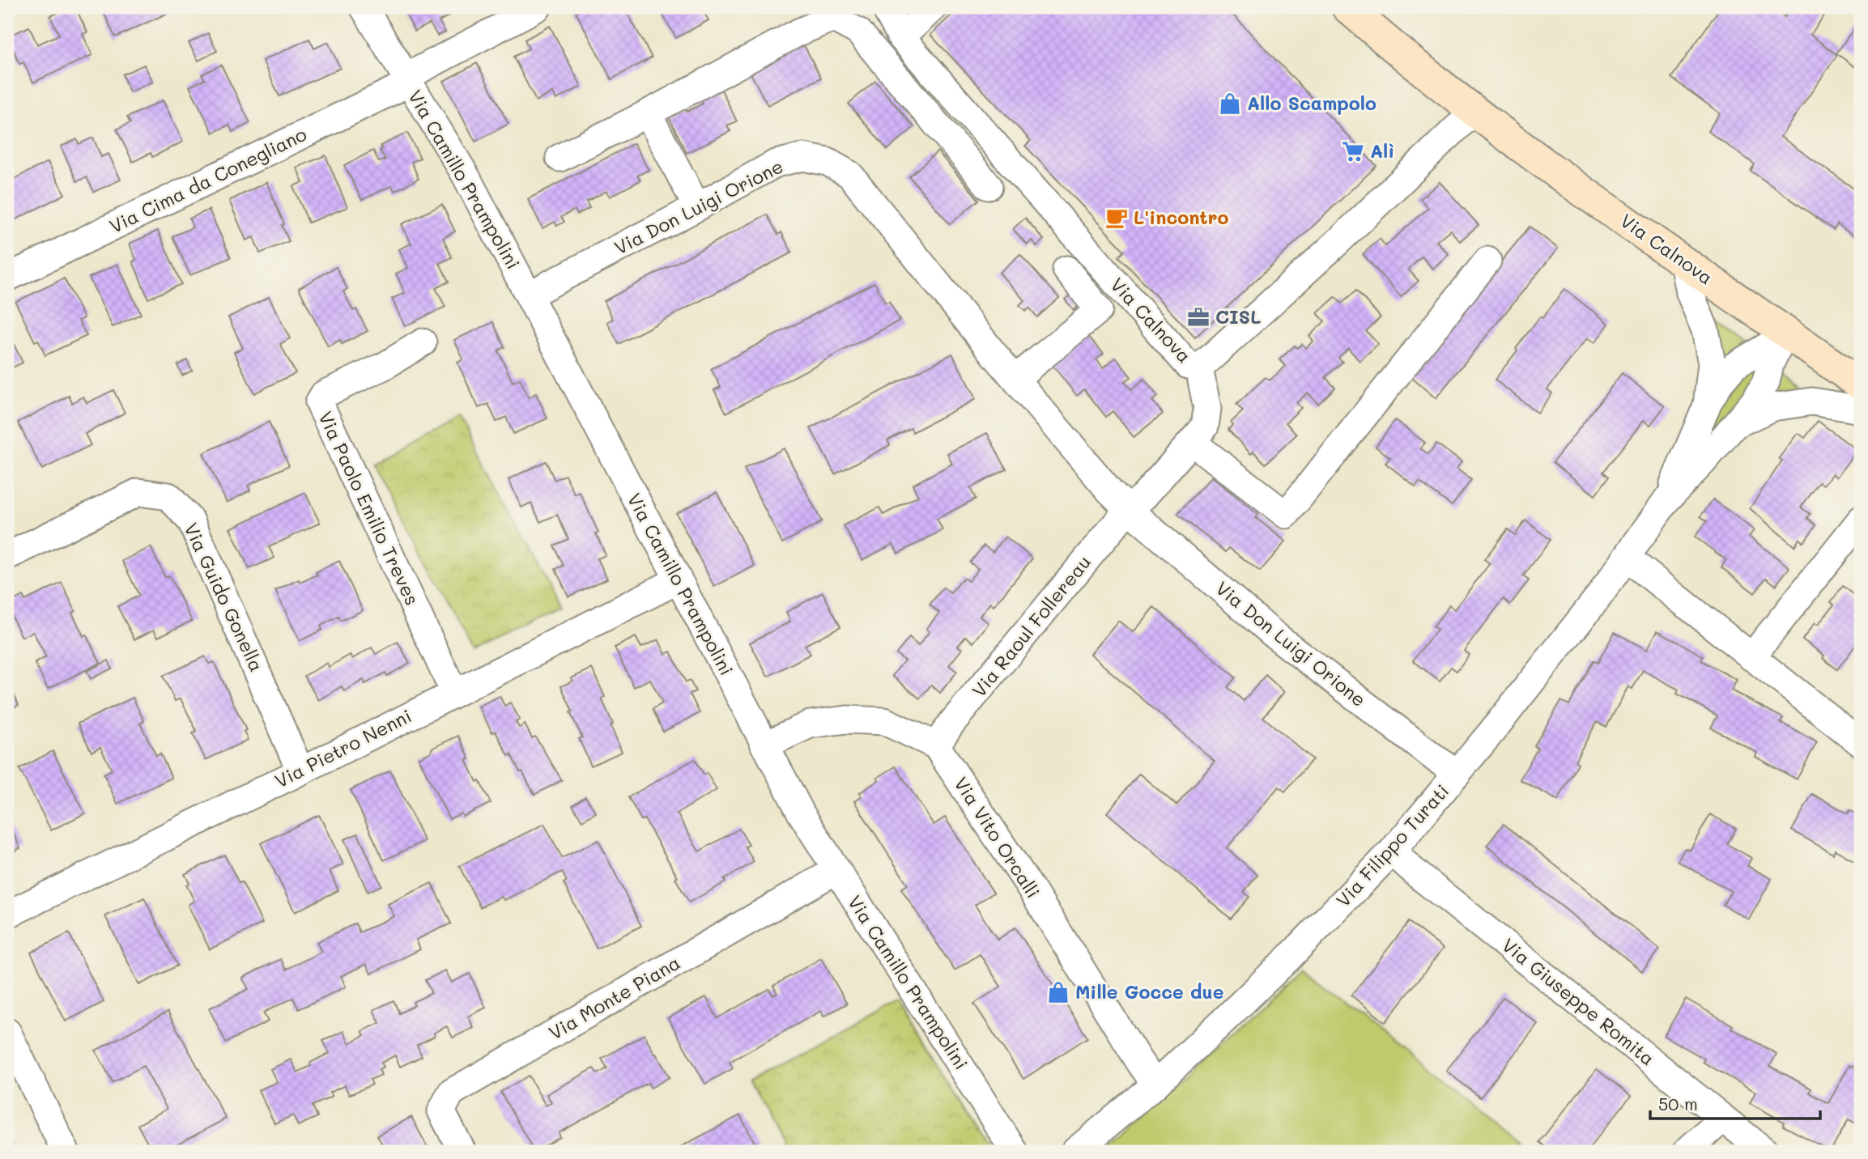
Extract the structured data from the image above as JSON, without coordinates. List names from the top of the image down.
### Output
{
  "streets": {
    "main road": ["Via Calnova"],
    "street": [
      "Via Camillo Prampolini",
      "Via Cima da Conegliano",
      "Via Don Luigi Orione",
      "Via Paolo Emilio Treves",
      "Via Guido Gonella",
      "Via Raoul Follereau",
      "Via Pietro Nenni",
      "Via Vito Orcalli",
      "Via Filippo Turati",
      "Via Monte Piana",
      "Via Giuseppe Romita"
    ]
  },
  "crossings": [
    ["Via Camillo Prampolini", "Via Cima da Conegliano"],
    ["Via Camillo Prampolini", "Via Don Luigi Orione"],
    ["Via Camillo Prampolini", "Via Pietro Nenni"],
    ["Via Camillo Prampolini", "Via Monte Piana"],
    ["Via Don Luigi Orione", "Via Raoul Follereau"],
    ["Via Don Luigi Orione", "Via Filippo Turati"],
    ["Via Calnova", "Via Filippo Turati"],
    ["Via Paolo Emilio Treves", "Via Pietro Nenni"],
    ["Via Guido Gonella", "Via Pietro Nenni"],
    ["Via Raoul Follereau", "Via Vito Orcalli"],
    ["Via Vito Orcalli", "Via Filippo Turati"],
    ["Via Filippo Turati", "Via Giuseppe Romita"]
  ],
  "places": {
    "shop": ["Allo Scampolo", "Mille Gocce due"],
    "supermarket": ["Alì"],
    "cafe": ["L'incontro"],
    "office": ["CISL"]
  },
  "scale_bar": "50 m"
}
